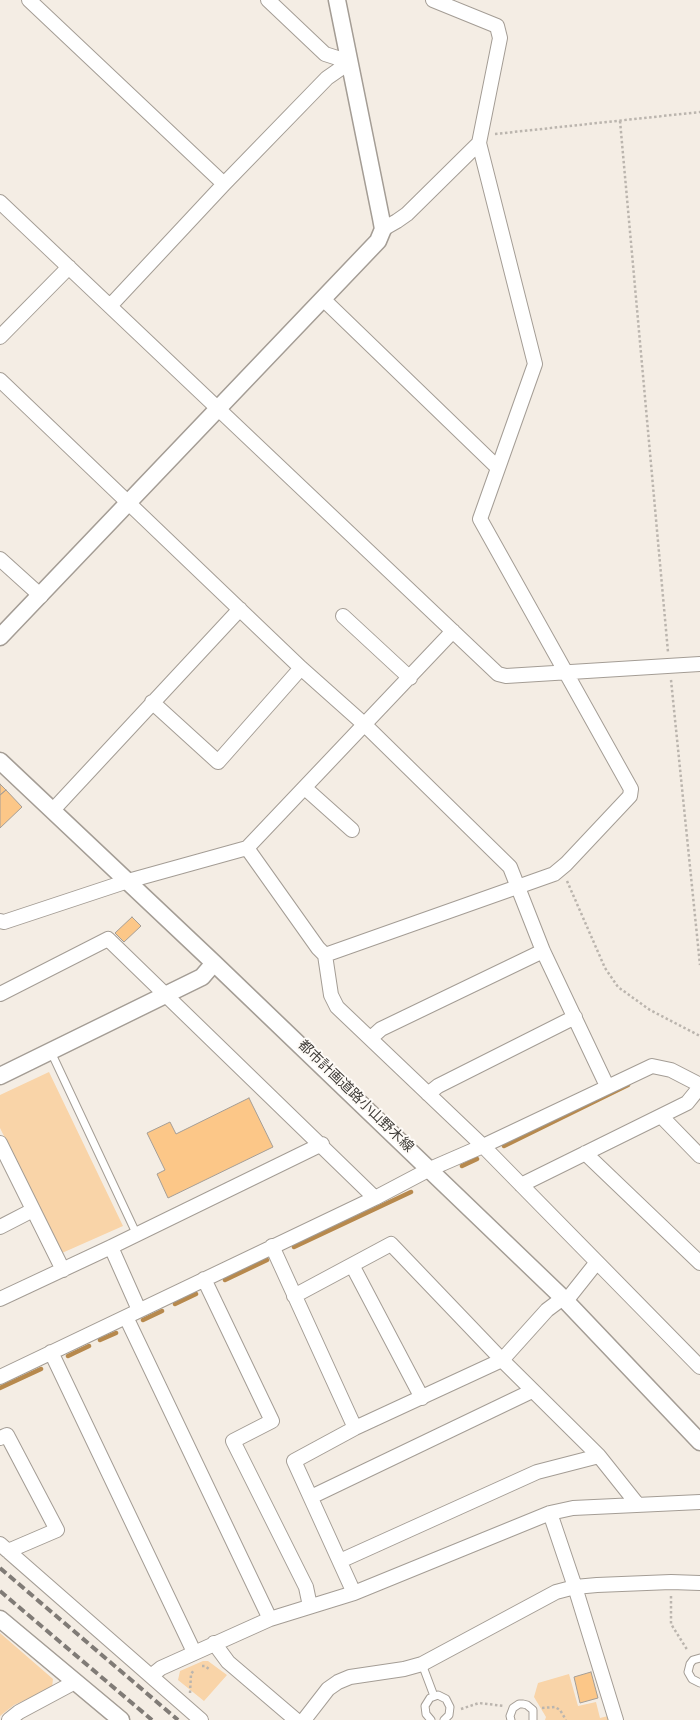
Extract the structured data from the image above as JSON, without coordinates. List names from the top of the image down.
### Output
{
  "streets": {
    "street": ["都市計画道路小山野木線"]
  }
}
